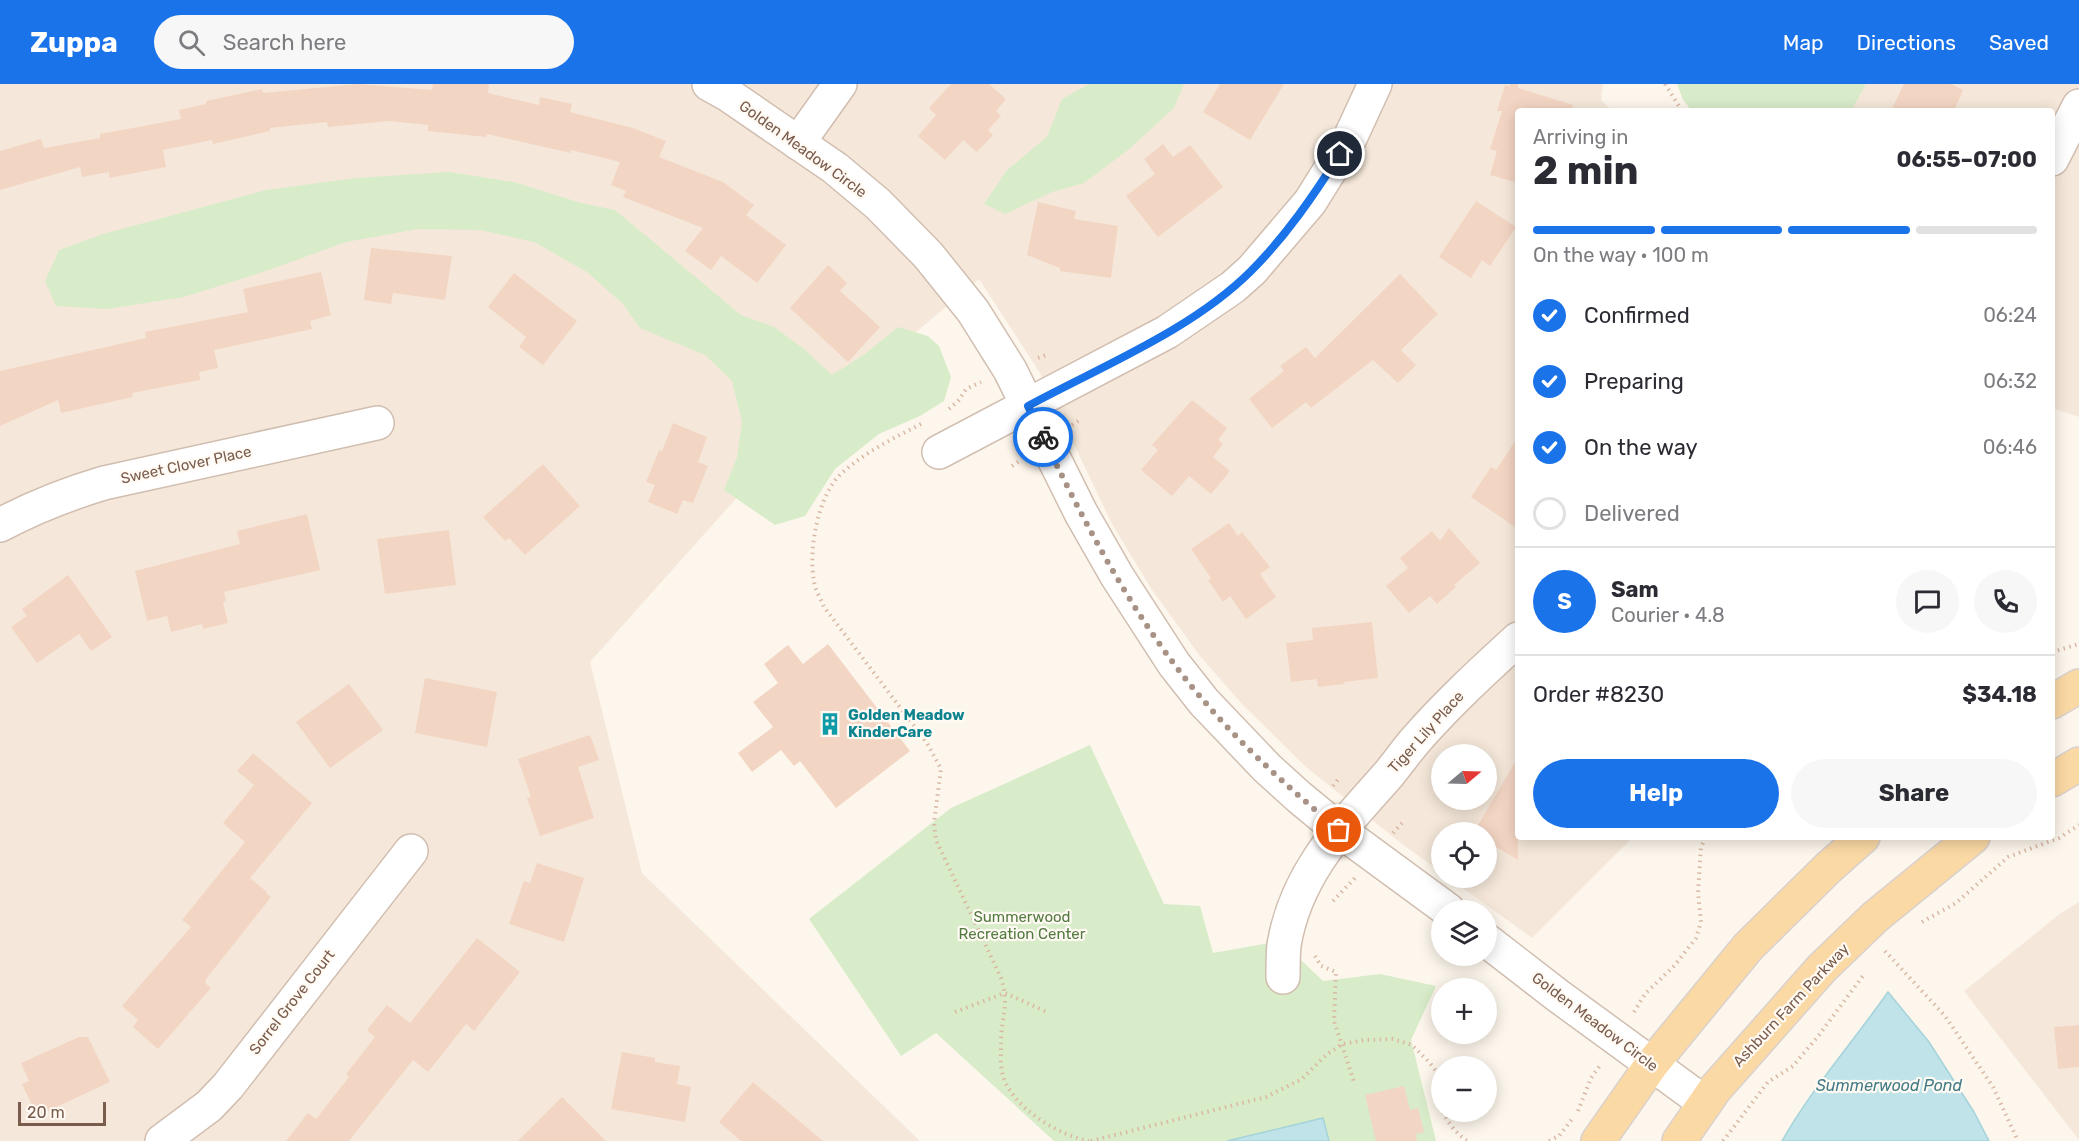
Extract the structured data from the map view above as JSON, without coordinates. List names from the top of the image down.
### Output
{
  "streets": {
    "main road": ["Ashburn Farm Parkway"],
    "street": [
      "Golden Meadow Circle",
      "Sweet Clover Place",
      "Tiger Lily Place",
      "Sorrel Grove Court"
    ]
  },
  "crossings": [
    ["Golden Meadow Circle", "Tiger Lily Place"],
    ["Golden Meadow Circle", "Ashburn Farm Parkway"]
  ],
  "water": ["Summerwood Pond"],
  "parks": ["Summerwood Recreation Center"],
  "places": {
    "building": ["Golden Meadow KinderCare"]
  },
  "scale_bar": "20 m",
  "north": "right",
  "page": {
    "header": "Zuppa",
    "search": "Search here",
    "nav": ["Map", "Directions", "Saved"],
    "heading": ["2 min", "Arriving in", "06:55–07:00"],
    "panel": [
      "Sam",
      "Courier · 4.8",
      "Order #8230",
      "$34.18"
    ],
    "bar": "On the way · 100 m",
    "list": [
      ["Confirmed", "06:24"],
      ["Preparing", "06:32"],
      ["On the way", "06:46"],
      "Delivered"
    ],
    "round": "S",
    "map_buttons": ["+", "−"],
    "buttons": ["Help", "Share"],
    "scale": "20 m"
  }
}
